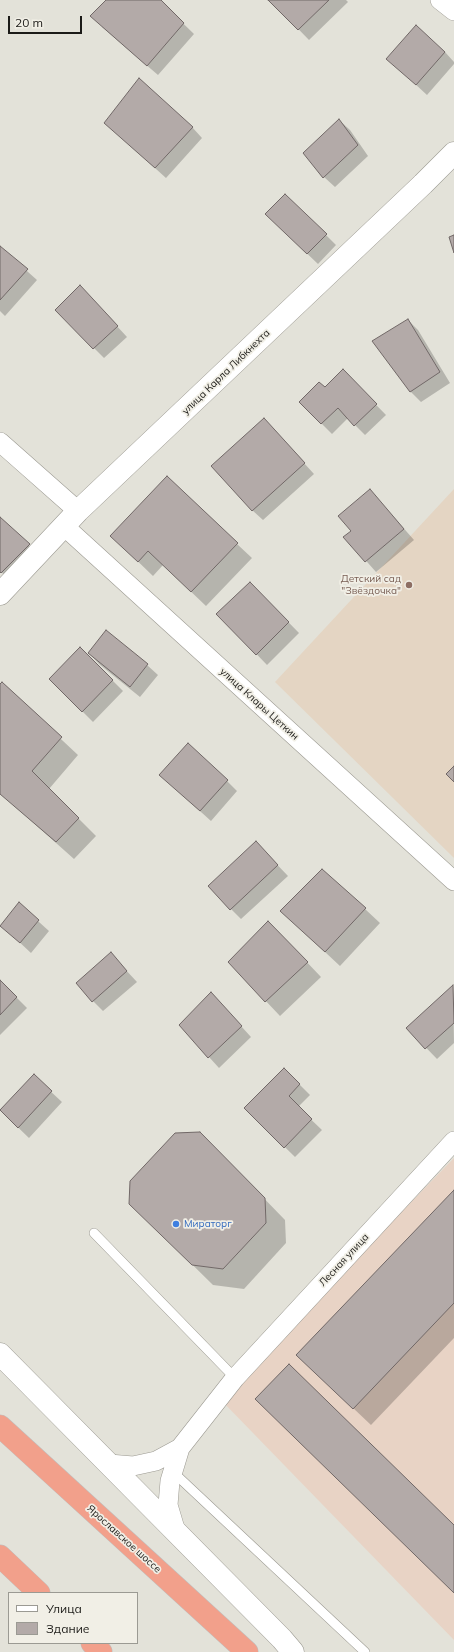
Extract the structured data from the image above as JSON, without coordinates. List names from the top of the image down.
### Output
{
  "streets": {
    "highway": ["Ярославское шоссе"],
    "street": ["улица Карла Либкнехта", "улица Клары Цеткин", "Лесная улица"]
  },
  "crossings": [
    ["улица Карла Либкнехта", "улица Клары Цеткин"]
  ],
  "places": ["Детский сад \"Звёздочка\"", "Мираторг"],
  "legend": ["Улица", "Здание"],
  "scale_bar": "20 m"
}
